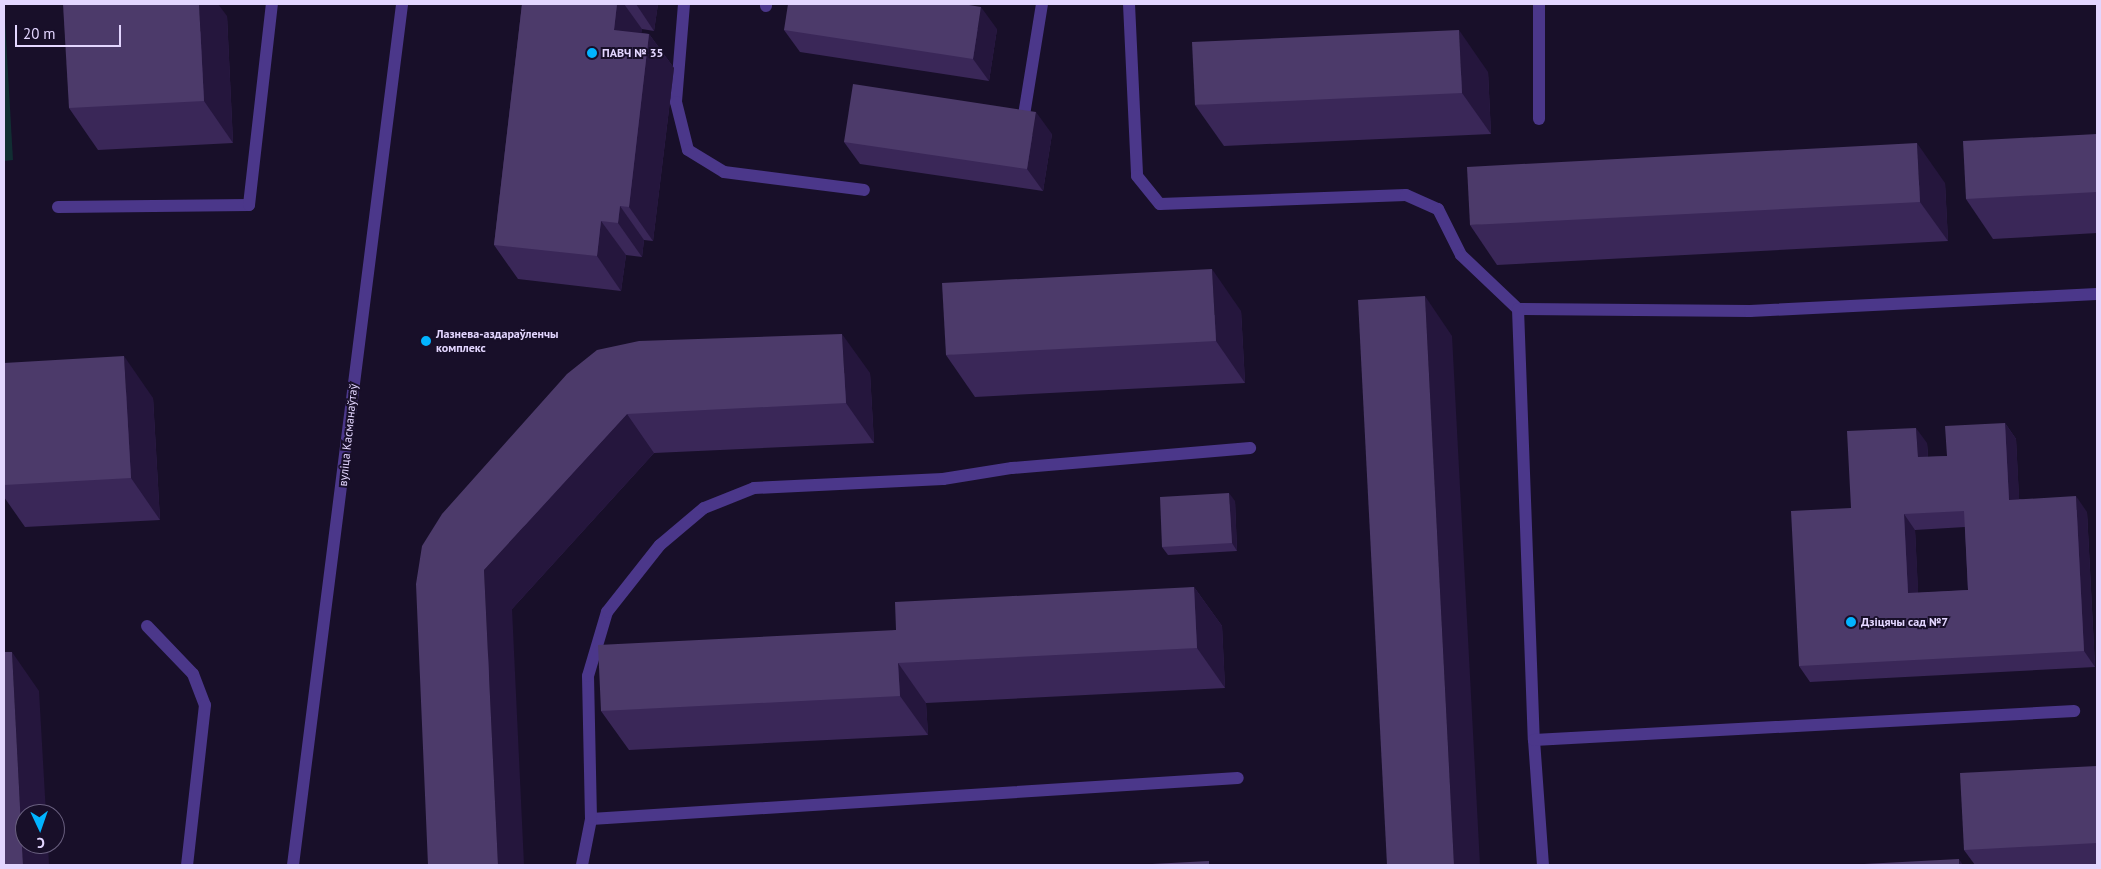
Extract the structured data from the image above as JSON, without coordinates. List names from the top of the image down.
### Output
{
  "streets": {
    "street": ["вуліца Касманаўтаў"]
  },
  "places": ["ПАВЧ № 35", "Лазнева-аздараўленчы комплекс", "Дзіцячы сад №7"],
  "scale_bar": "20 m",
  "north": "bottom"
}
